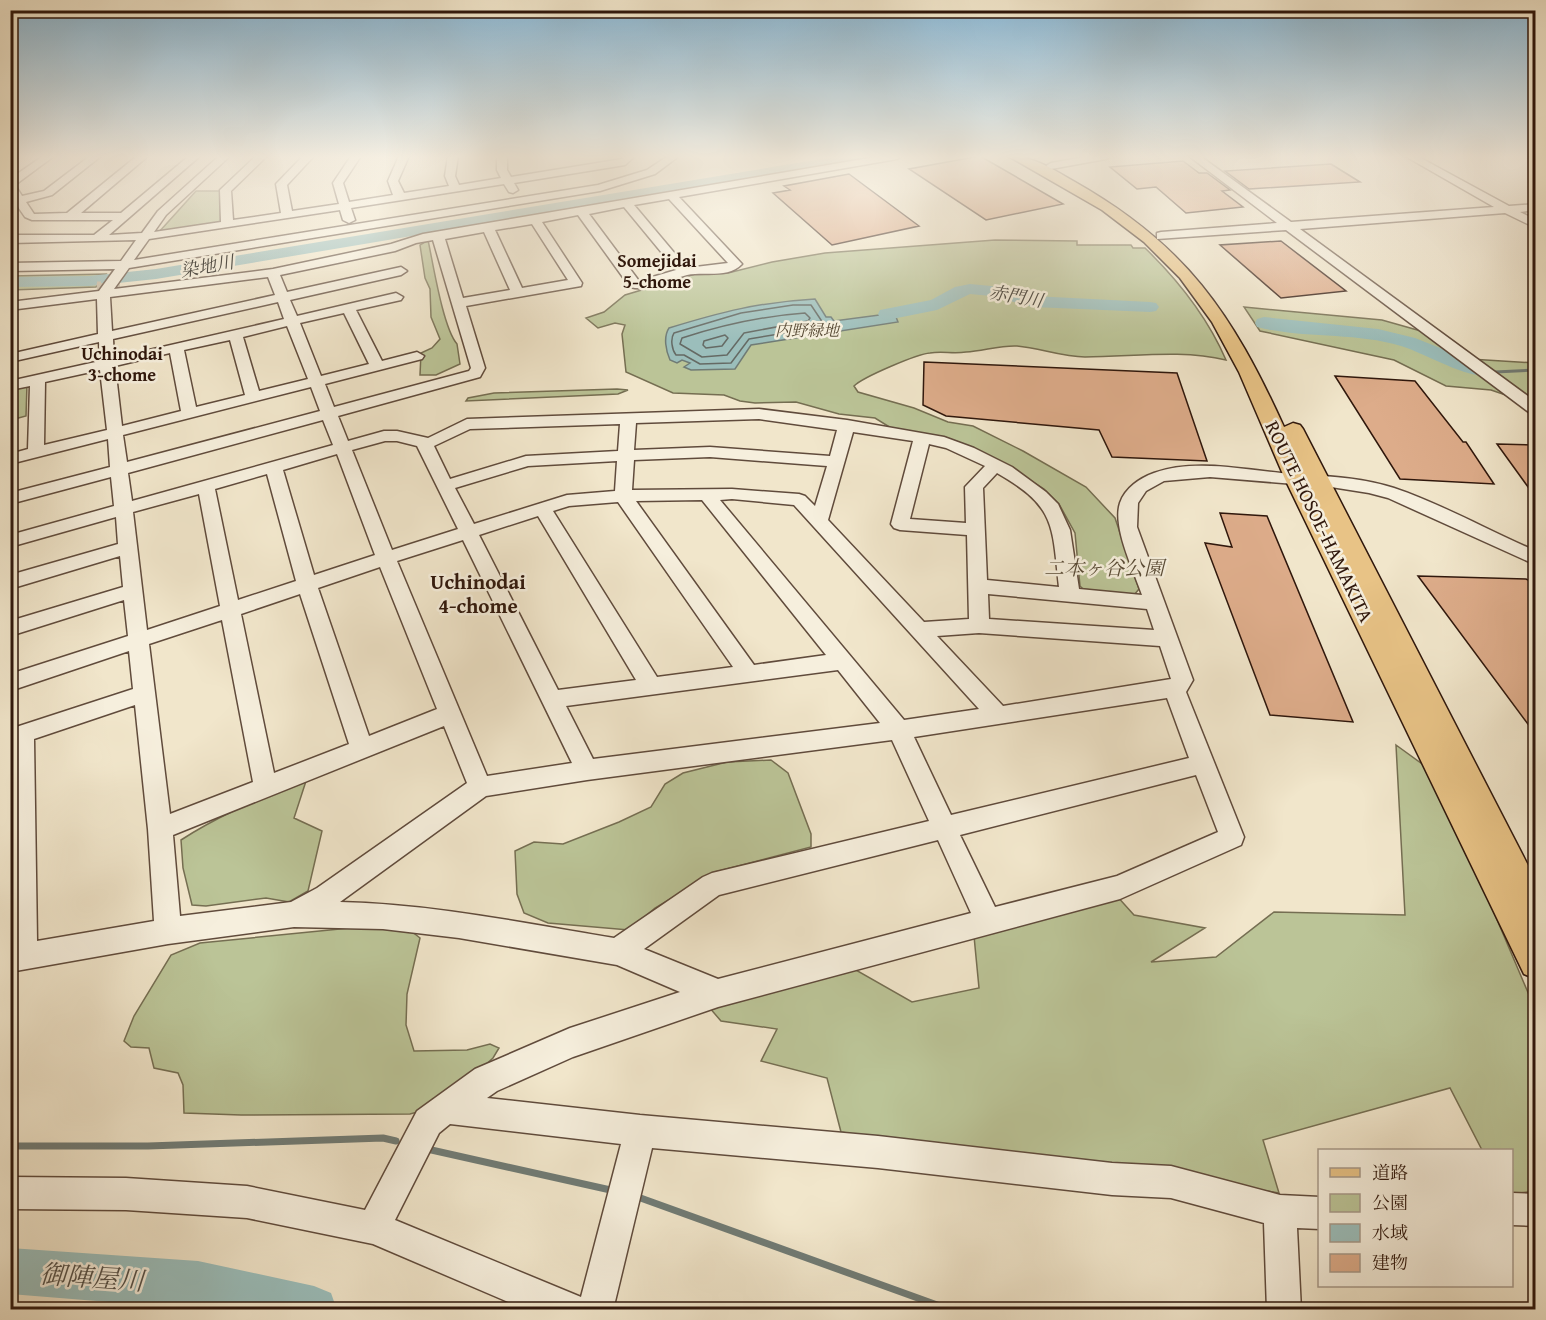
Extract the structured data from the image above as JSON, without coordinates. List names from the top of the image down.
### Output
{
  "streets": {
    "main road": ["ROUTE HOSOE-HAMAKITA"]
  },
  "districts": ["Somejidai 5-chome", "Uchinodai 3-chome", "Uchinodai 4-chome"],
  "water": ["染地川", "赤門川", "御陣屋川"],
  "parks": ["内野緑地", "二本ヶ谷公園"],
  "legend": [
    "道路",
    "公園",
    "水域",
    "建物"
  ]
}
